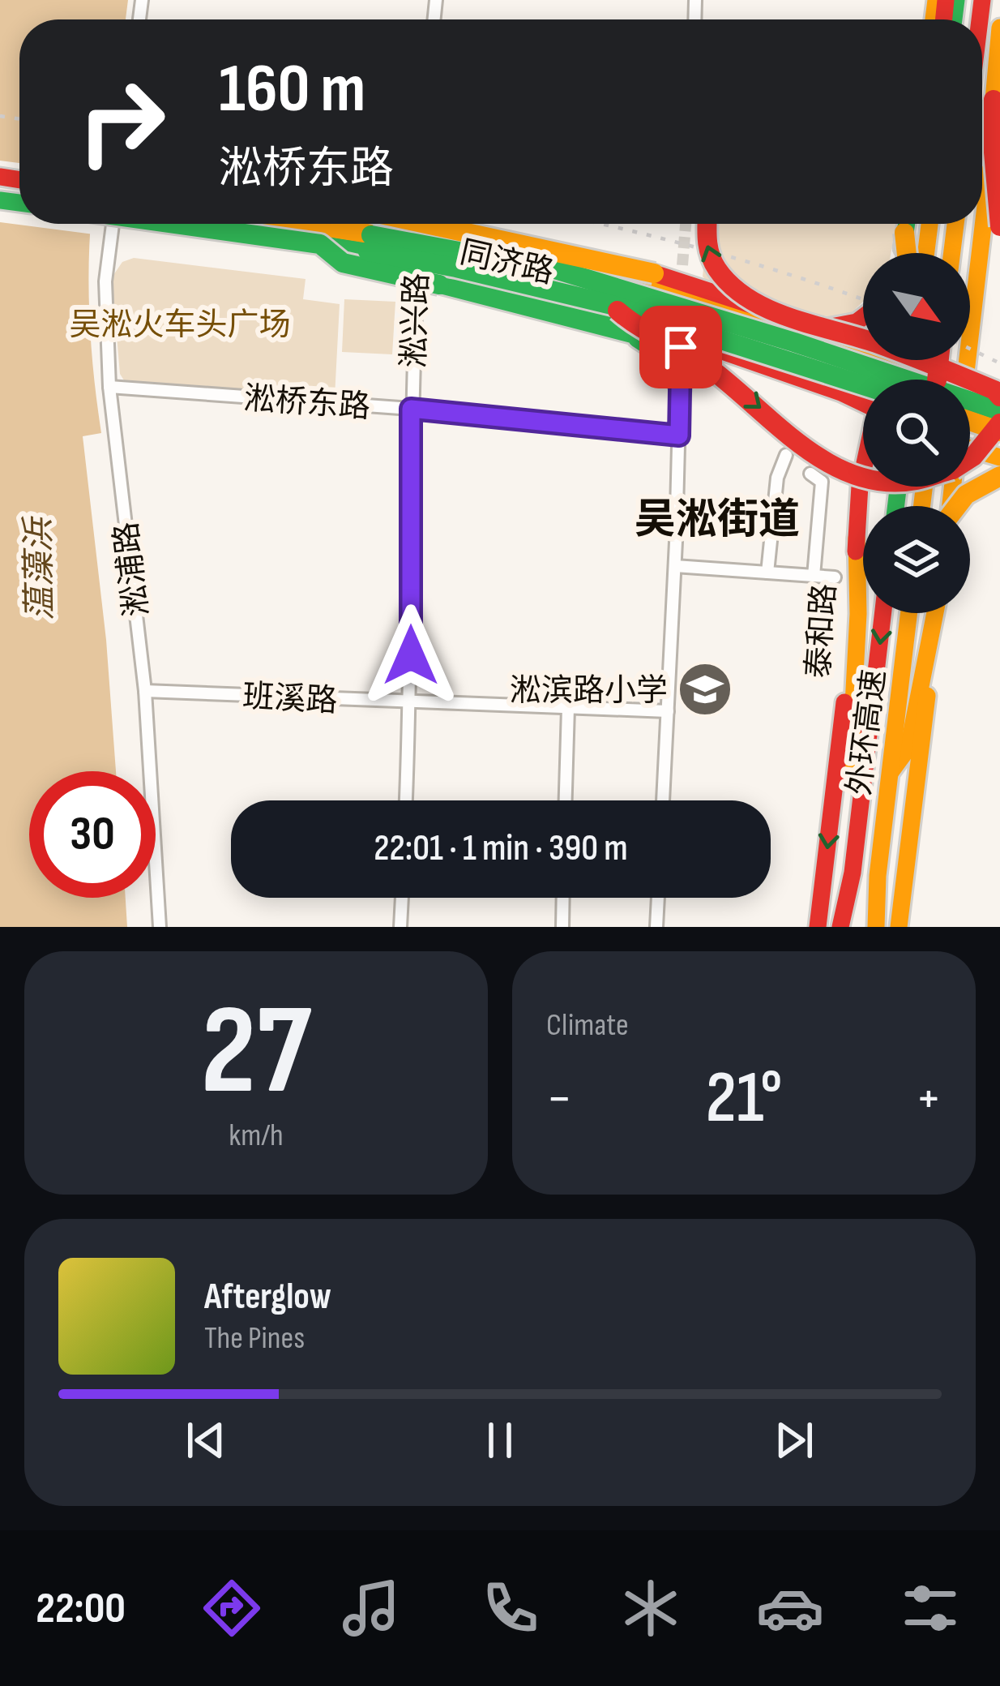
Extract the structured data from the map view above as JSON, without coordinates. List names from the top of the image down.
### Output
{
  "streets": {
    "main road": ["同济路", "泰和路", "外环高速"],
    "street": [
      "淞兴路",
      "淞桥东路",
      "淞浦路",
      "班溪路"
    ]
  },
  "crossings": [
    ["同济路", "淞兴路"],
    ["淞兴路", "淞桥东路"],
    ["淞兴路", "班溪路"],
    ["淞桥东路", "淞浦路"],
    ["淞浦路", "班溪路"]
  ],
  "districts": ["吴淞街道"],
  "water": ["蕰藻浜"],
  "parks": ["吴淞火车头广场"],
  "places": {
    "school or university": ["淞滨路小学"]
  },
  "north": "bottom right",
  "page": {
    "turn": ["160 m", "淞桥东路"],
    "limit": "30",
    "trip": "22:01 · 1 min · 390 m",
    "tile": [
      ["27", "km/h"],
      "Climate"
    ],
    "heat": ["−", "21°", "+"],
    "song": ["Afterglow", "The Pines"],
    "tabs": "22:00"
  }
}
